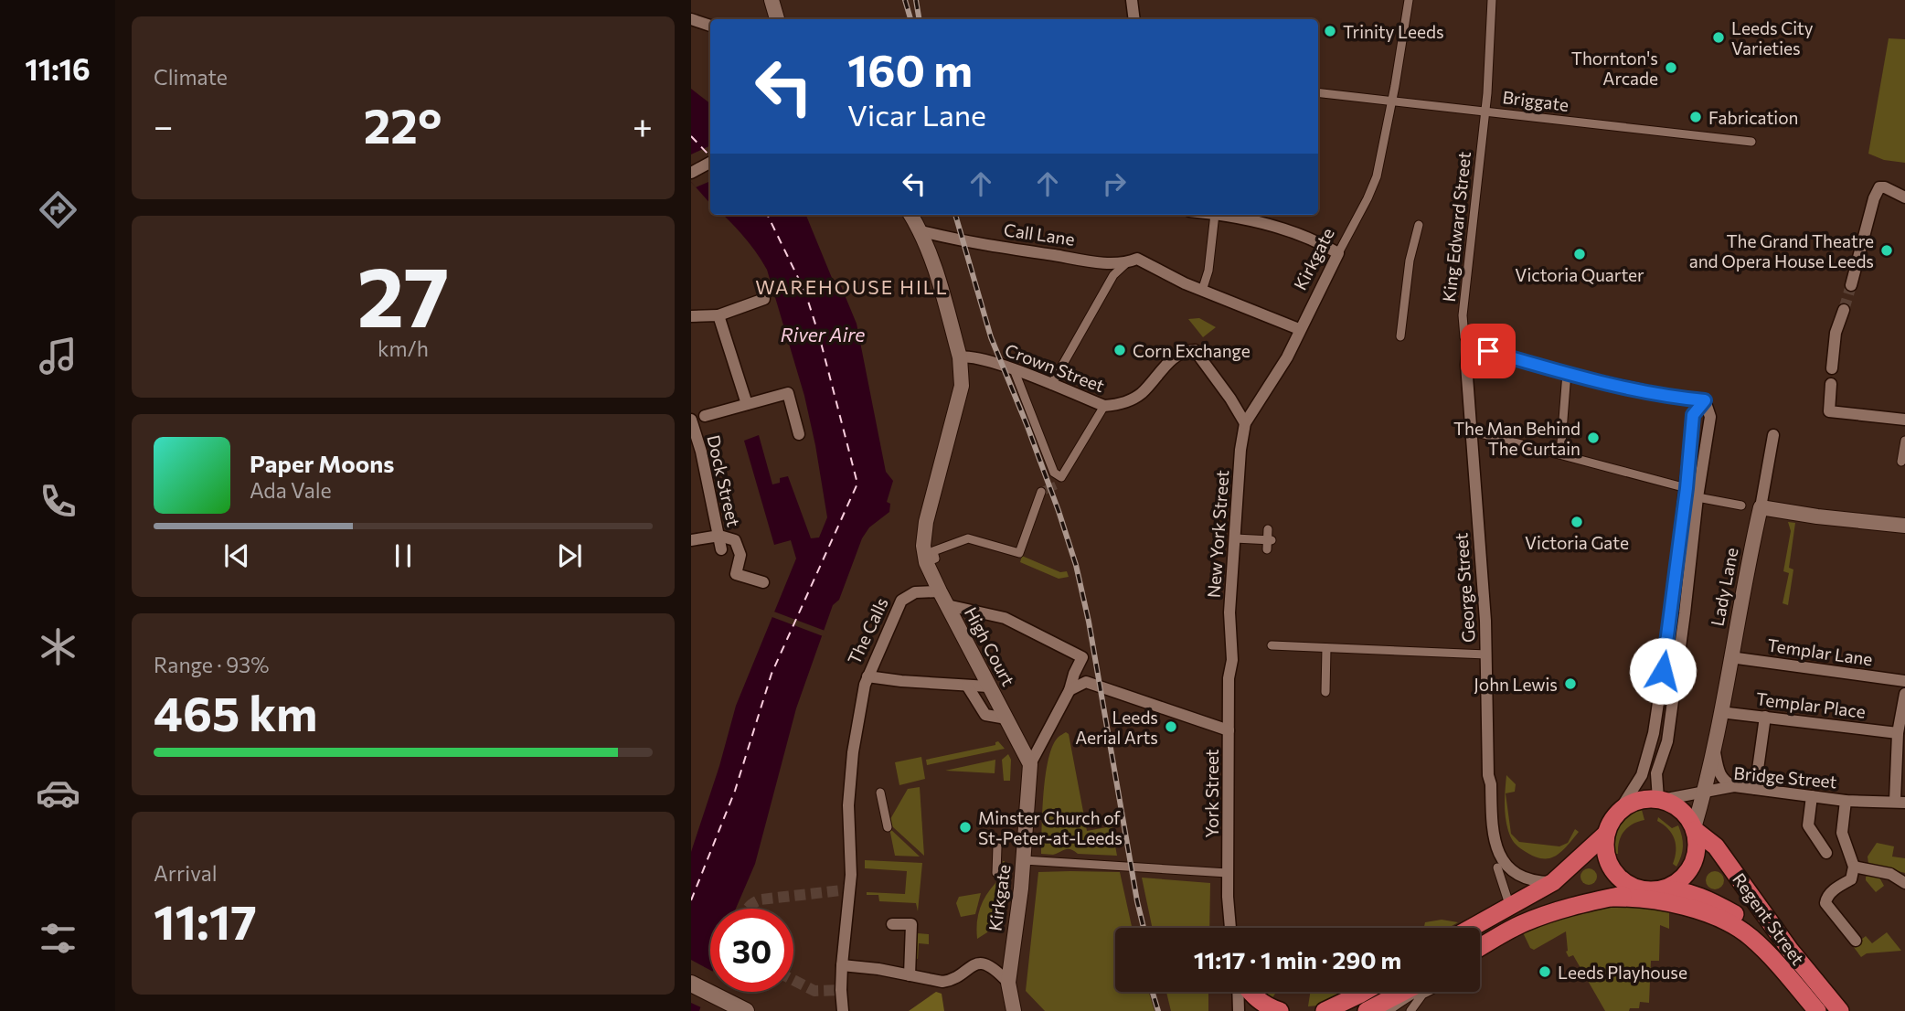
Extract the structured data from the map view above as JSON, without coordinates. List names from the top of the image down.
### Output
{
  "streets": {
    "highway": ["Regent Street"],
    "street": [
      "Briggate",
      "King Edward Street",
      "Call Lane",
      "Kirkgate",
      "Crown Street",
      "Dock Street",
      "New York Street",
      "Lady Lane",
      "George Street",
      "The Calls",
      "High Court",
      "Templar Lane",
      "Templar Place",
      "Bridge Street",
      "York Street"
    ]
  },
  "crossings": [
    ["Briggate", "King Edward Street"],
    ["Briggate", "Kirkgate"],
    ["King Edward Street", "George Street"],
    ["Kirkgate", "Crown Street"],
    ["Kirkgate", "New York Street"],
    ["Kirkgate", "High Court"],
    ["Crown Street", "New York Street"],
    ["New York Street", "York Street"],
    ["Lady Lane", "Templar Lane"],
    ["Lady Lane", "Templar Place"],
    ["Lady Lane", "Bridge Street"],
    ["Lady Lane", "Regent Street"],
    ["The Calls", "High Court"],
    ["Bridge Street", "Regent Street"]
  ],
  "districts": ["WAREHOUSE HILL"],
  "water": ["River Aire"],
  "places": [
    "Trinity Leeds",
    "Leeds City Varieties",
    "Thornton's Arcade",
    "Fabrication",
    "The Grand Theatre and Opera House Leeds",
    "Victoria Quarter",
    "Corn Exchange",
    "The Man Behind The Curtain",
    "Victoria Gate",
    "John Lewis",
    "Leeds Aerial Arts",
    "Minster Church of St-Peter-at-Leeds",
    "Leeds Playhouse"
  ],
  "page": {
    "tabs": "11:16",
    "tile": [
      "Climate",
      ["27", "km/h"],
      ["Range · 93%", "465 km"],
      ["Arrival", "11:17"]
    ],
    "turn": ["160 m", "Vicar Lane"],
    "heat": ["−", "22°", "+"],
    "song": ["Paper Moons", "Ada Vale"],
    "limit": "30",
    "trip": "11:17 · 1 min · 290 m"
  }
}
